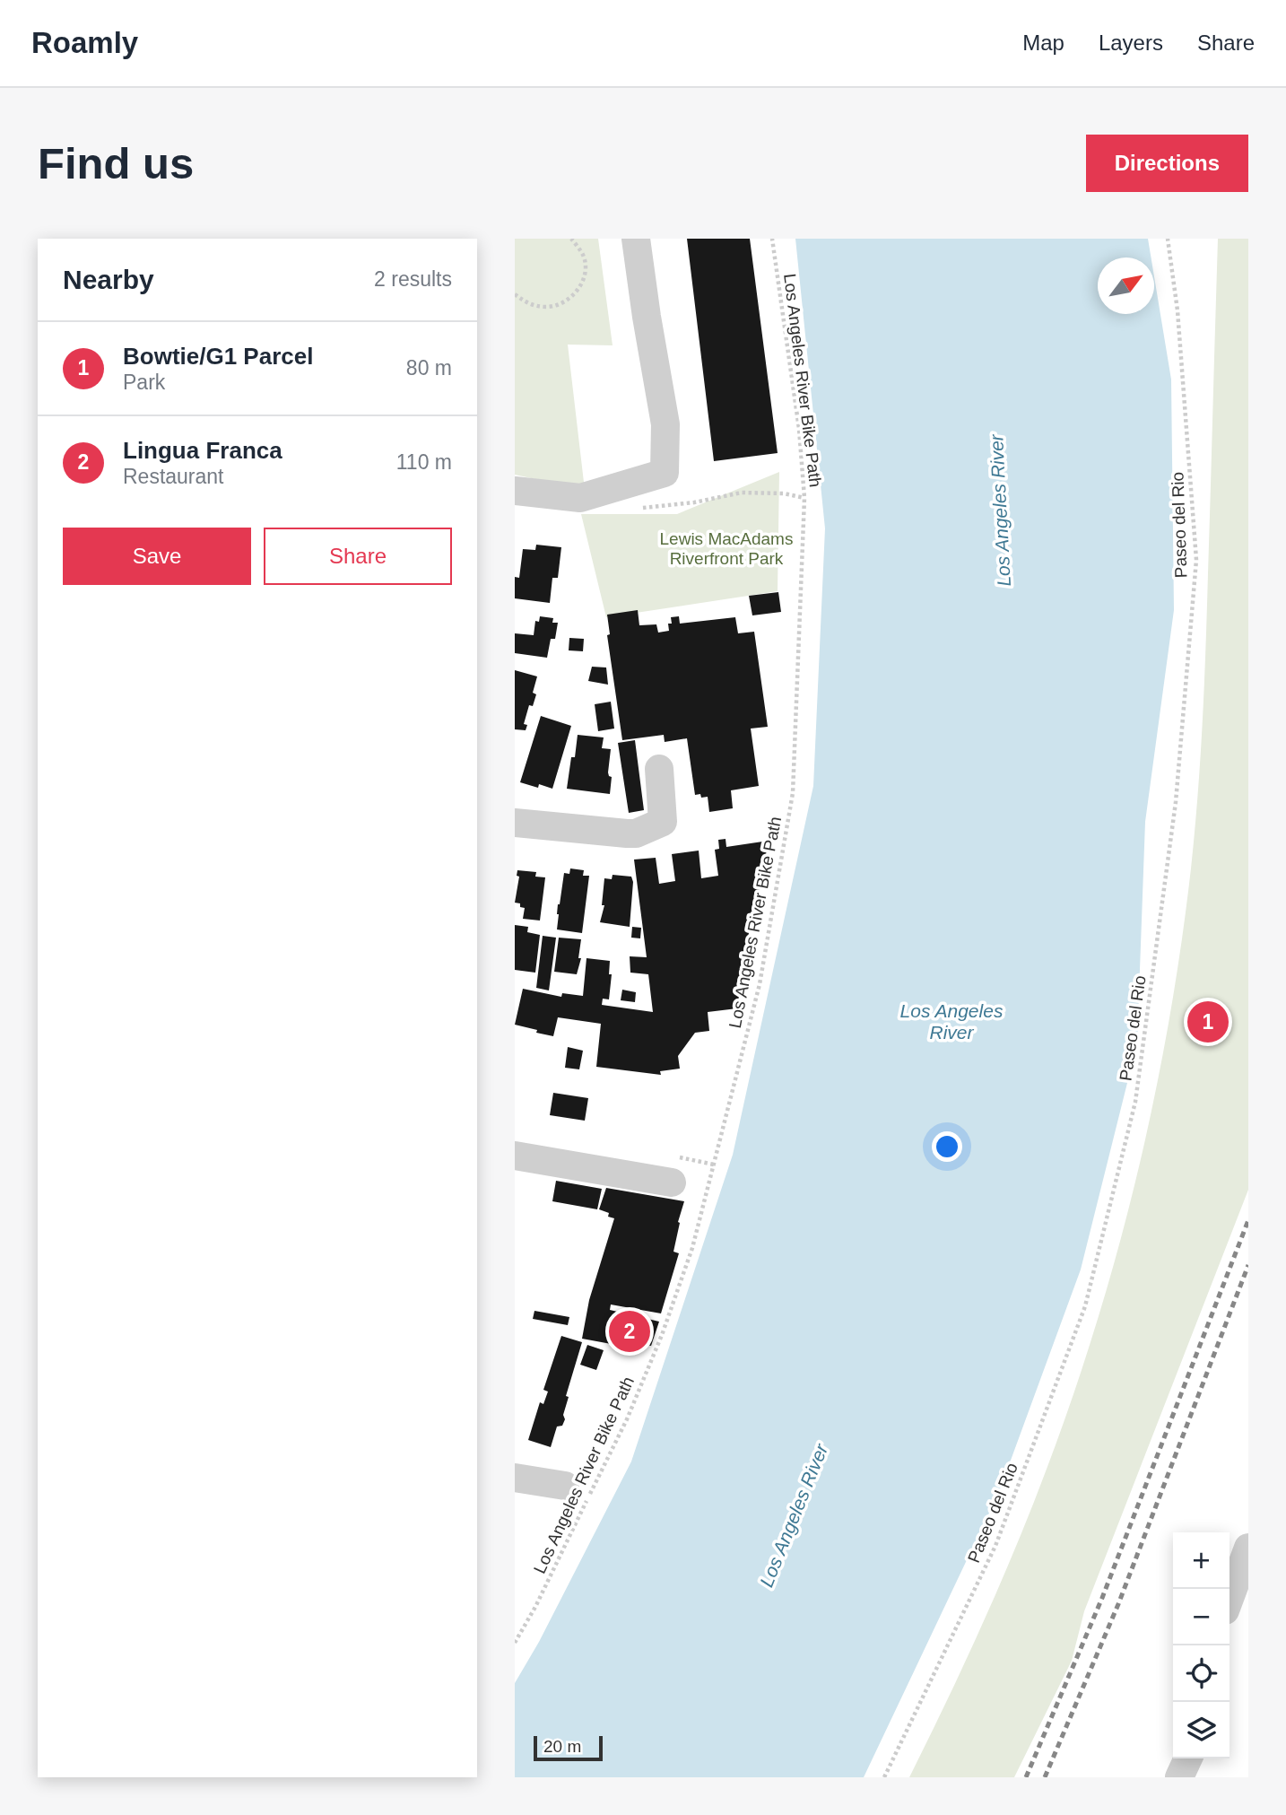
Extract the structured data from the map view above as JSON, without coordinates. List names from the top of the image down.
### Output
{
  "streets": {
    "path": ["Los Angeles River Bike Path", "Paseo del Rio"]
  },
  "water": ["Los Angeles River"],
  "parks": ["Lewis MacAdams Riverfront Park"],
  "scale_bar": "20 m",
  "north": "top right",
  "page": {
    "header": "Roamly",
    "nav": ["Map", "Layers", "Share"],
    "buttons": [
      "Directions",
      ["Save", "Share"]
    ],
    "title": "Find us",
    "heading": ["Nearby", "2 results"],
    "list": [
      {
        "mark": "1",
        "name": "Bowtie/G1 Parcel",
        "note": "Park",
        "value": "80 m"
      },
      {
        "mark": "2",
        "name": "Lingua Franca",
        "note": "Restaurant",
        "value": "110 m"
      }
    ],
    "pins": ["1", "2"],
    "map_buttons": ["+", "−"],
    "scale": "20 m"
  }
}
